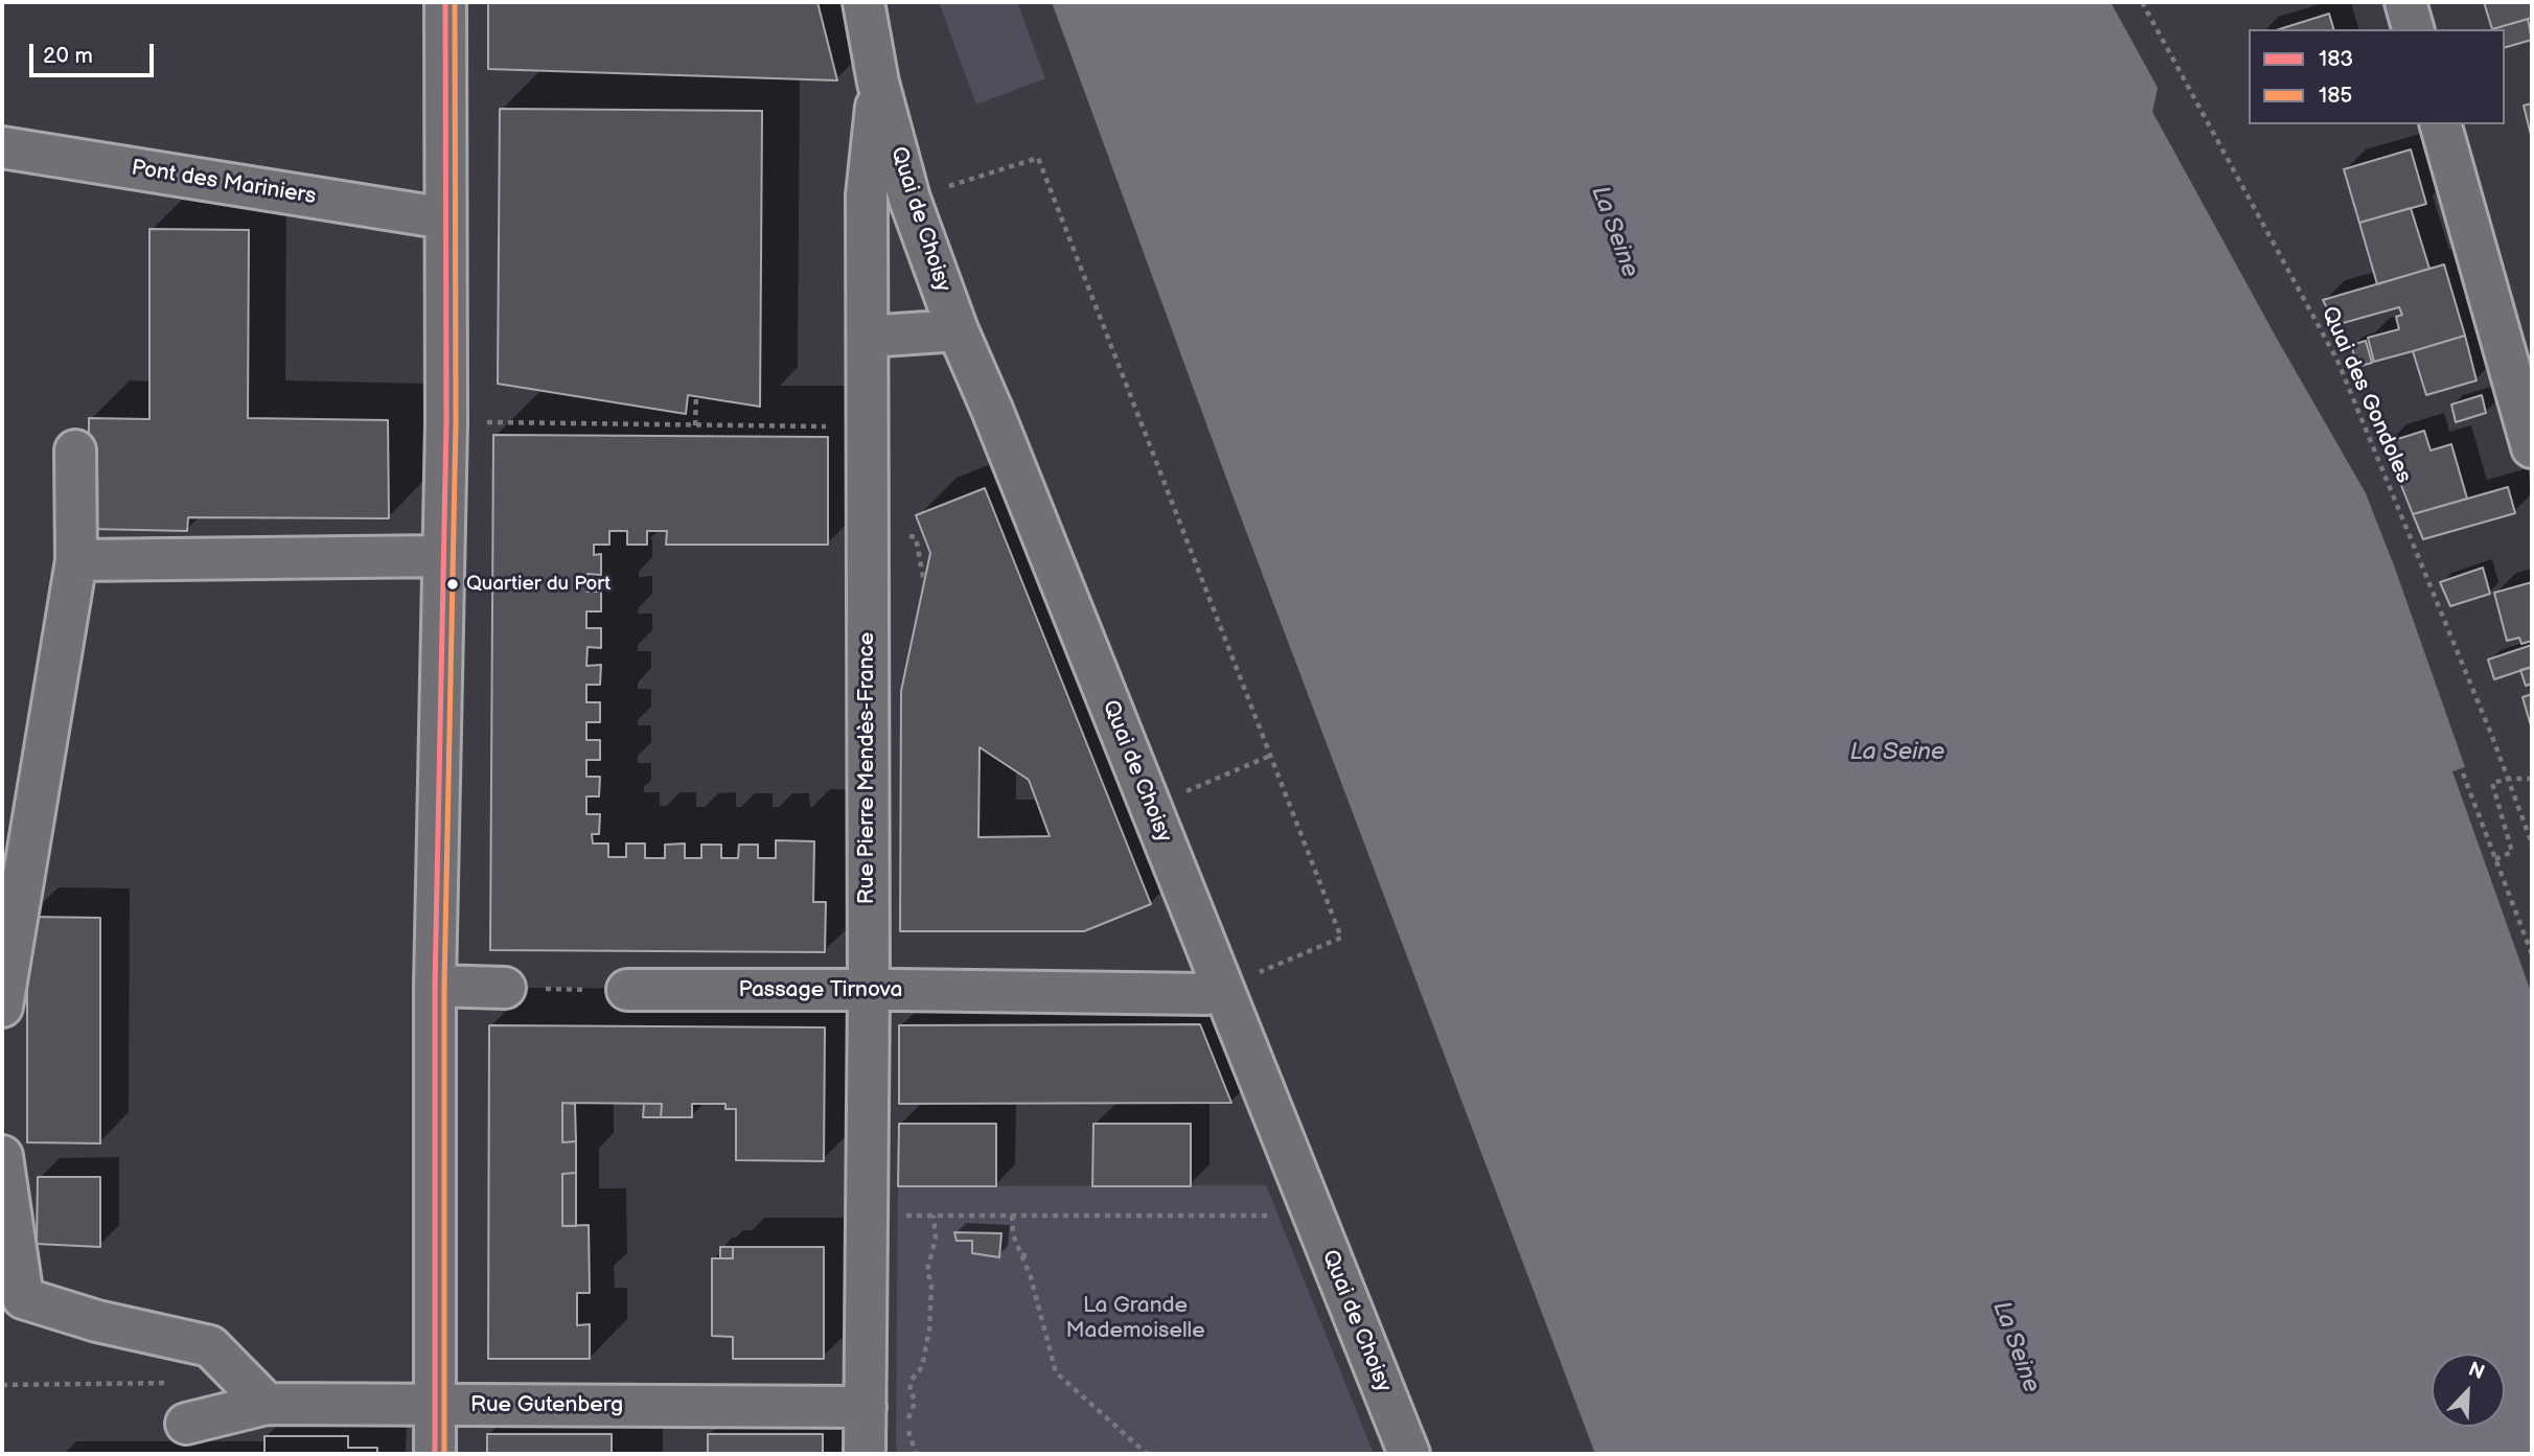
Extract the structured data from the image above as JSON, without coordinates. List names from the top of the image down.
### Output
{
  "streets": {
    "street": [
      "Pont des Mariniers",
      "Quai de Choisy",
      "Rue Pierre Mendès-France",
      "Passage Tirnova",
      "Rue Gutenberg"
    ],
    "path": ["Quai des Gondoles"]
  },
  "crossings": [
    ["Quai de Choisy", "Rue Pierre Mendès-France"],
    ["Rue Pierre Mendès-France", "Passage Tirnova"],
    ["Rue Pierre Mendès-France", "Rue Gutenberg"]
  ],
  "water": ["La Seine"],
  "parks": ["La Grande Mademoiselle"],
  "places": ["Quartier du Port"],
  "lines": ["transit line 183", "transit line 185"],
  "legend": ["183", "185"],
  "scale_bar": "20 m",
  "north": "top right"
}
